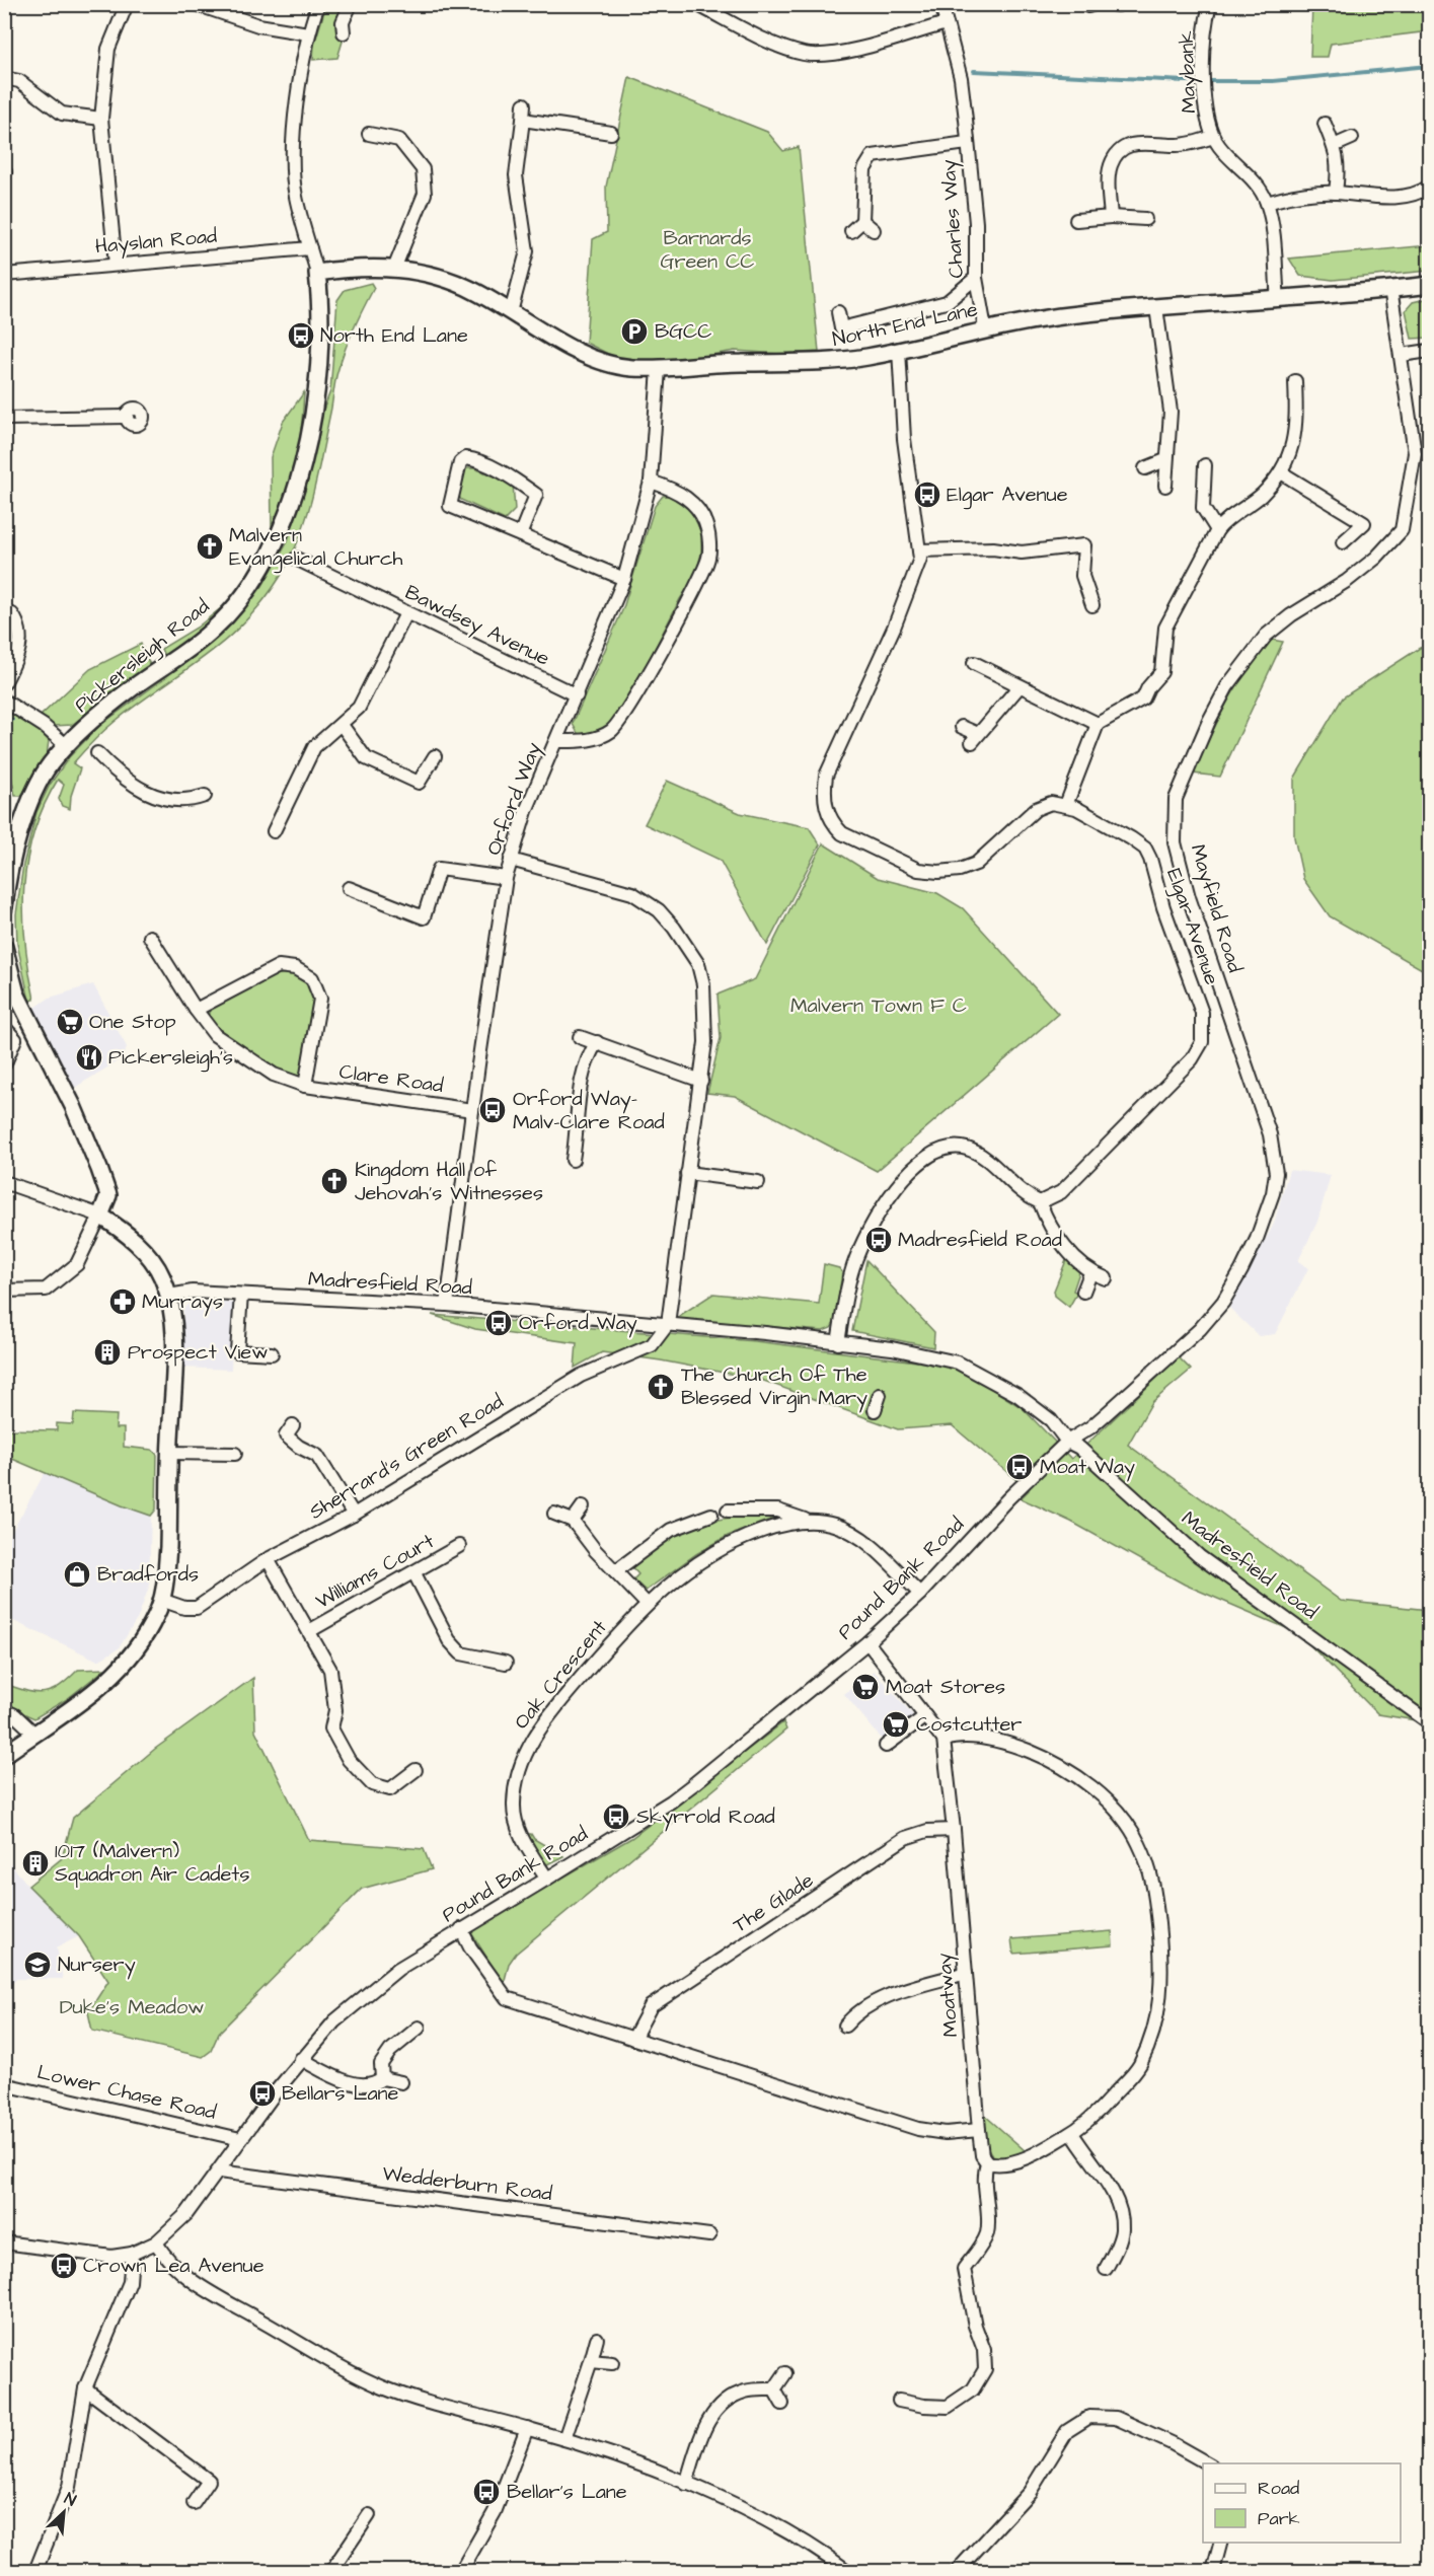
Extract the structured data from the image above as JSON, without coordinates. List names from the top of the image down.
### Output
{
  "streets": {
    "main road": ["North End Lane", "Pickersleigh Road"],
    "street": [
      "Maybank",
      "Charles Way",
      "Hayslan Road",
      "Bawdsey Avenue",
      "Orford Way",
      "Mayfield Road",
      "Elgar Avenue",
      "Clare Road",
      "Madresfield Road",
      "Sherrard's Green Road",
      "Williams Court",
      "Pound Bank Road",
      "Oak Crescent",
      "The Glade",
      "Moatway",
      "Lower Chase Road",
      "Wedderburn Road"
    ]
  },
  "crossings": [
    ["Maybank", "North End Lane"],
    ["Charles Way", "North End Lane"],
    ["Hayslan Road", "Pickersleigh Road"],
    ["North End Lane", "Pickersleigh Road"],
    ["North End Lane", "Orford Way"],
    ["Bawdsey Avenue", "Orford Way"],
    ["Orford Way", "Clare Road"],
    ["Orford Way", "Madresfield Road"],
    ["Mayfield Road", "Madresfield Road"],
    ["Mayfield Road", "Pound Bank Road"],
    ["Madresfield Road", "Sherrard's Green Road"],
    ["Madresfield Road", "Pound Bank Road"],
    ["Pound Bank Road", "Oak Crescent"],
    ["Pound Bank Road", "Lower Chase Road"],
    ["Pound Bank Road", "Wedderburn Road"],
    ["The Glade", "Moatway"]
  ],
  "parks": ["Barnards Green CC", "Malvern Town F C", "Duke's Meadow"],
  "places": {
    "parking": ["BGCC"],
    "bus stop": [
      "North End Lane",
      "Elgar Avenue",
      "Orford Way- Malv-Clare Road",
      "Madresfield Road",
      "Orford Way",
      "Moat Way",
      "Skyrrold Road",
      "Bellars Lane",
      "Crown Lea Avenue",
      "Bellar's Lane"
    ],
    "church": ["Malvern Evangelical Church", "Kingdom Hall of Jehovah's Witnesses", "The Church Of The Blessed Virgin Mary"],
    "supermarket": ["One Stop", "Moat Stores", "Costcutter"],
    "restaurant": ["Pickersleigh's"],
    "pharmacy": ["Murrays"],
    "building": ["Prospect View", "1017 (Malvern) Squadron Air Cadets"],
    "shop": ["Bradfords"],
    "school or university": ["Nursery"]
  },
  "legend": ["Road", "Park"],
  "north": "top right"
}
